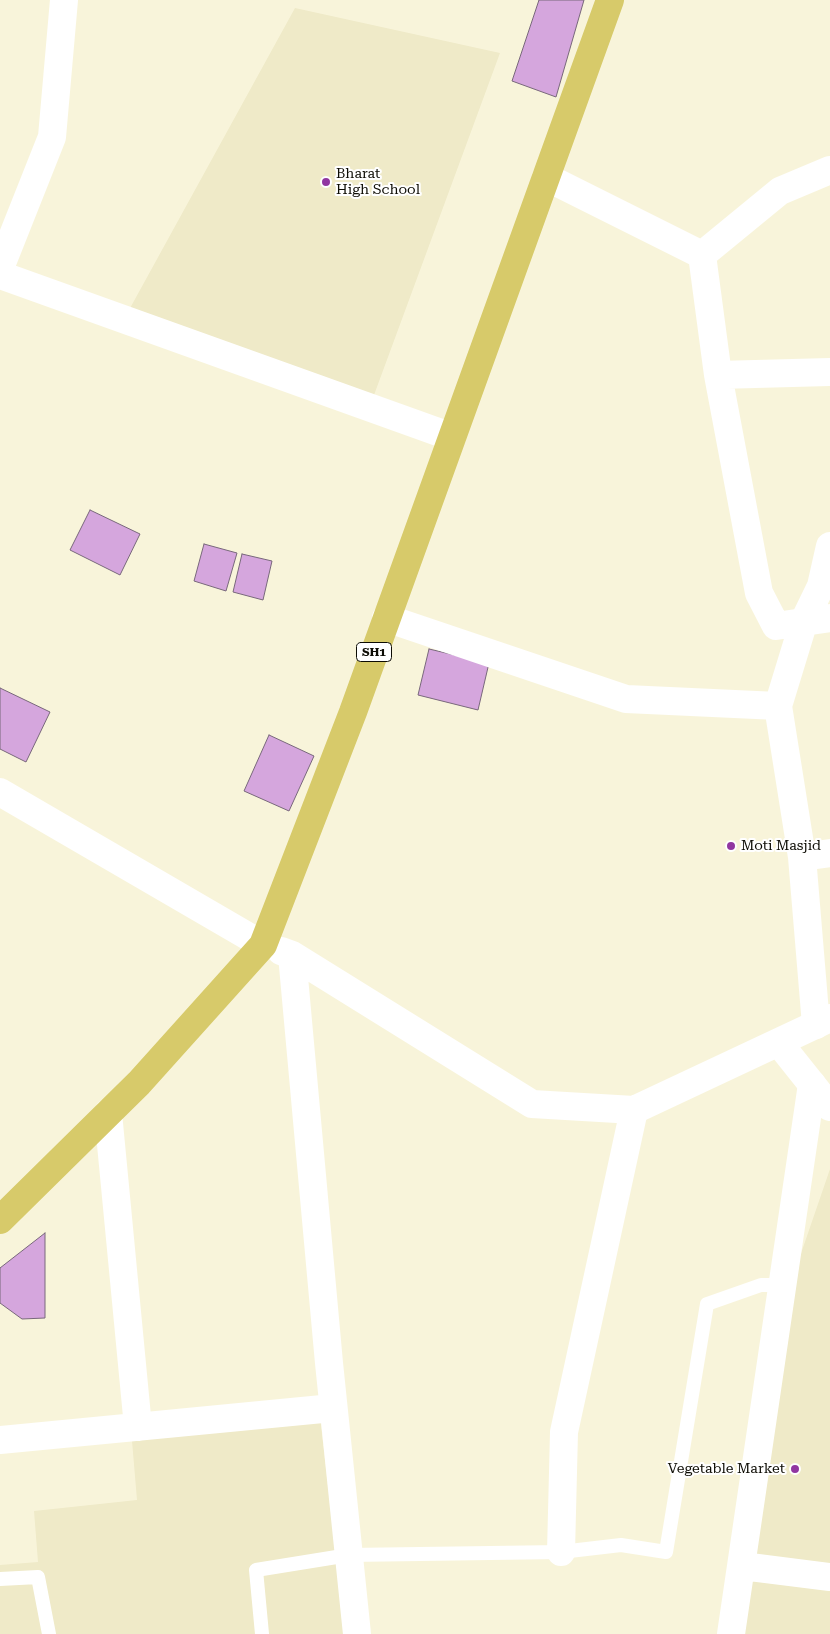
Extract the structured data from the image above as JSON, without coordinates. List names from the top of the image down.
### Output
{
  "streets": {
    "main road": ["SH1"]
  },
  "places": ["Bharat High School", "Moti Masjid", "Vegetable Market"]
}
